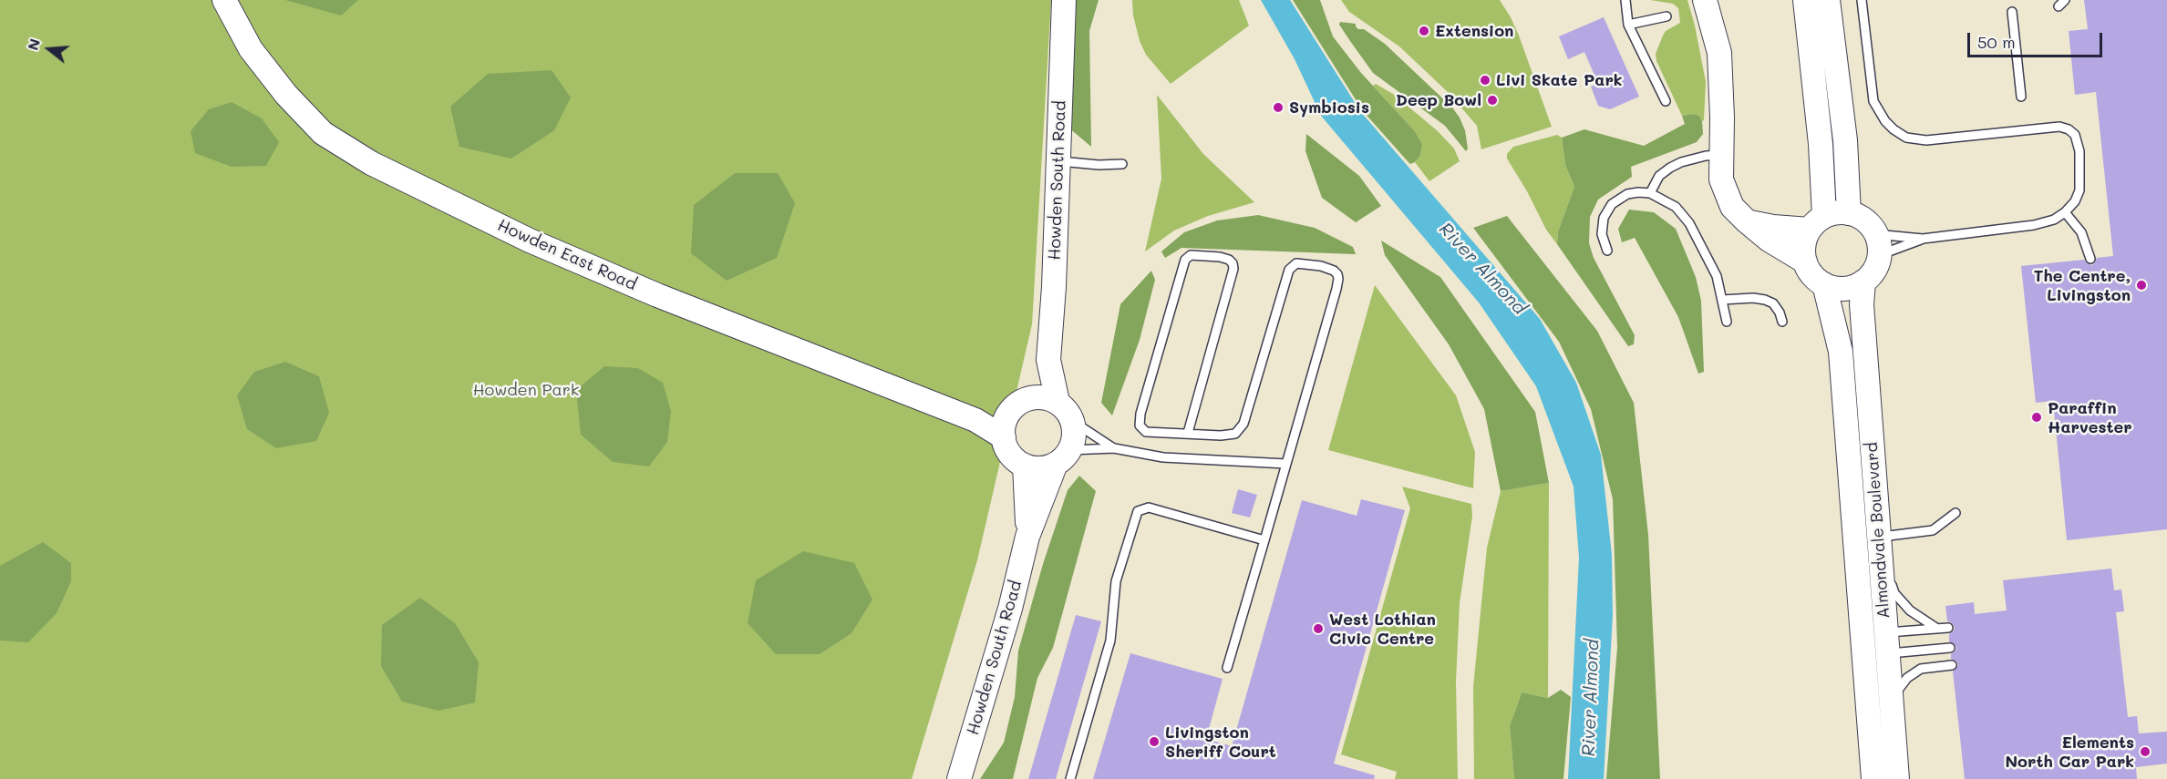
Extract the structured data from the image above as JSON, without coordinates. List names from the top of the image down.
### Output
{
  "streets": {
    "street": ["Howden South Road", "Howden East Road", "Almondvale Boulevard"]
  },
  "crossings": [
    ["Howden South Road", "Howden East Road"]
  ],
  "water": ["River Almond"],
  "parks": ["Howden Park"],
  "places": [
    "Extension",
    "Livi Skate Park",
    "Deep Bowl",
    "Symbiosis",
    "The Centre, Livingston",
    "Paraffin Harvester",
    "West Lothian Civic Centre",
    "Livingston Sheriff Court",
    "Elements North Car Park"
  ],
  "scale_bar": "50 m",
  "north": "left"
}
